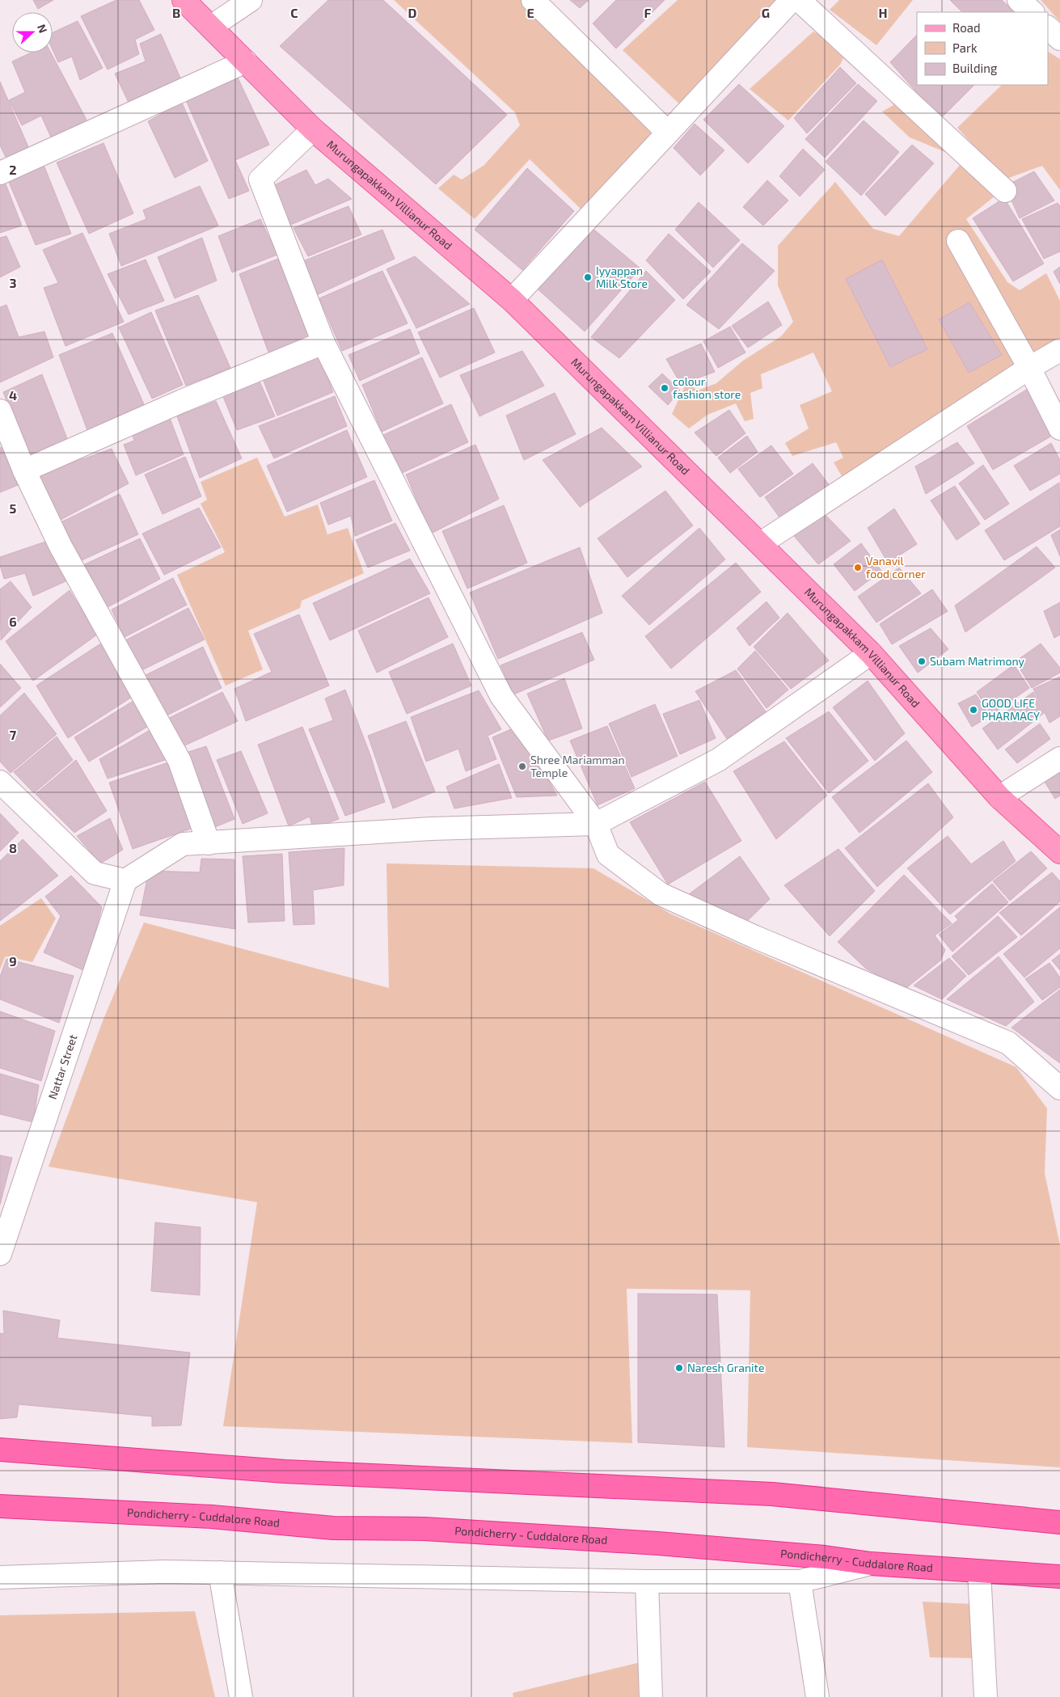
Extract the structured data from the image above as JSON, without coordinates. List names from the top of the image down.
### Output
{
  "streets": {
    "highway": ["Pondicherry - Cuddalore Road"],
    "main road": ["Murungapakkam Villianur Road"],
    "street": ["Nattar Street"]
  },
  "places": [
    "Iyyappan Milk Store",
    "colour fashion store",
    "Vanavil food corner",
    "Subam Matrimony",
    "GOOD LIFE PHARMACY",
    "Shree Mariamman Temple",
    "Naresh Granite"
  ],
  "legend": ["Road", "Park", "Building"],
  "north": "right",
  "grid": {
    "columns": [
      "B",
      "C",
      "D",
      "E",
      "F",
      "G",
      "H"
    ],
    "rows": [
      "2",
      "3",
      "4",
      "5",
      "6",
      "7",
      "8",
      "9"
    ]
  }
}
